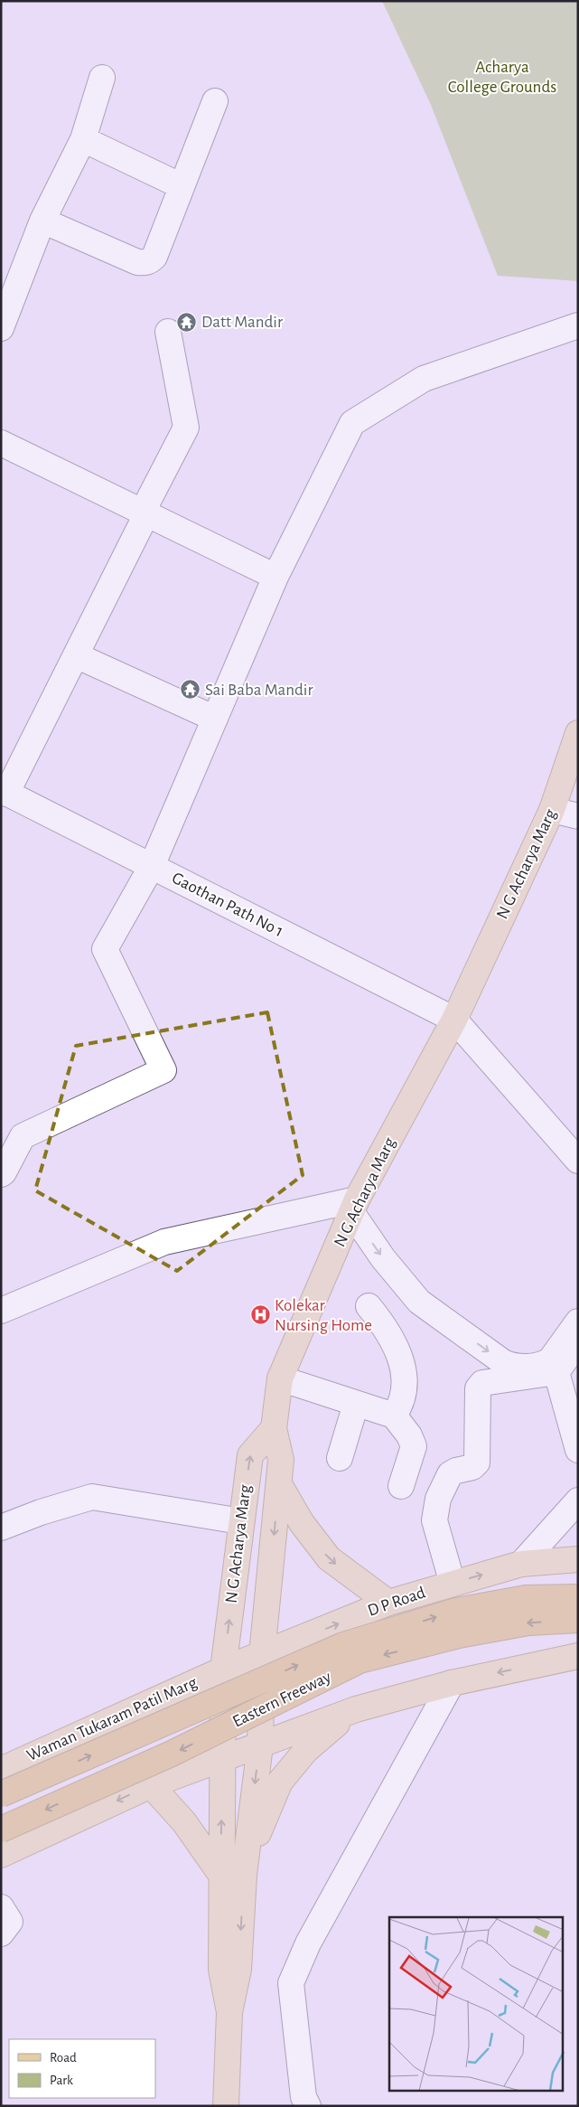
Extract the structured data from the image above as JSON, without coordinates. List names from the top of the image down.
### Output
{
  "streets": {
    "highway": ["Eastern Freeway"],
    "main road": ["N G Acharya Marg", "D P Road", "Waman Tukaram Patil Marg"],
    "street": ["Gaothan Path No 1"]
  },
  "crossings": [
    ["N G Acharya Marg", "Gaothan Path No 1"],
    ["N G Acharya Marg", "D P Road"],
    ["N G Acharya Marg", "Waman Tukaram Patil Marg"],
    ["D P Road", "Waman Tukaram Patil Marg"]
  ],
  "parks": ["Acharya College Grounds"],
  "places": {
    "temple": ["Datt Mandir", "Sai Baba Mandir"],
    "hospital": ["Kolekar Nursing Home"]
  },
  "legend": ["Road", "Park"]
}
